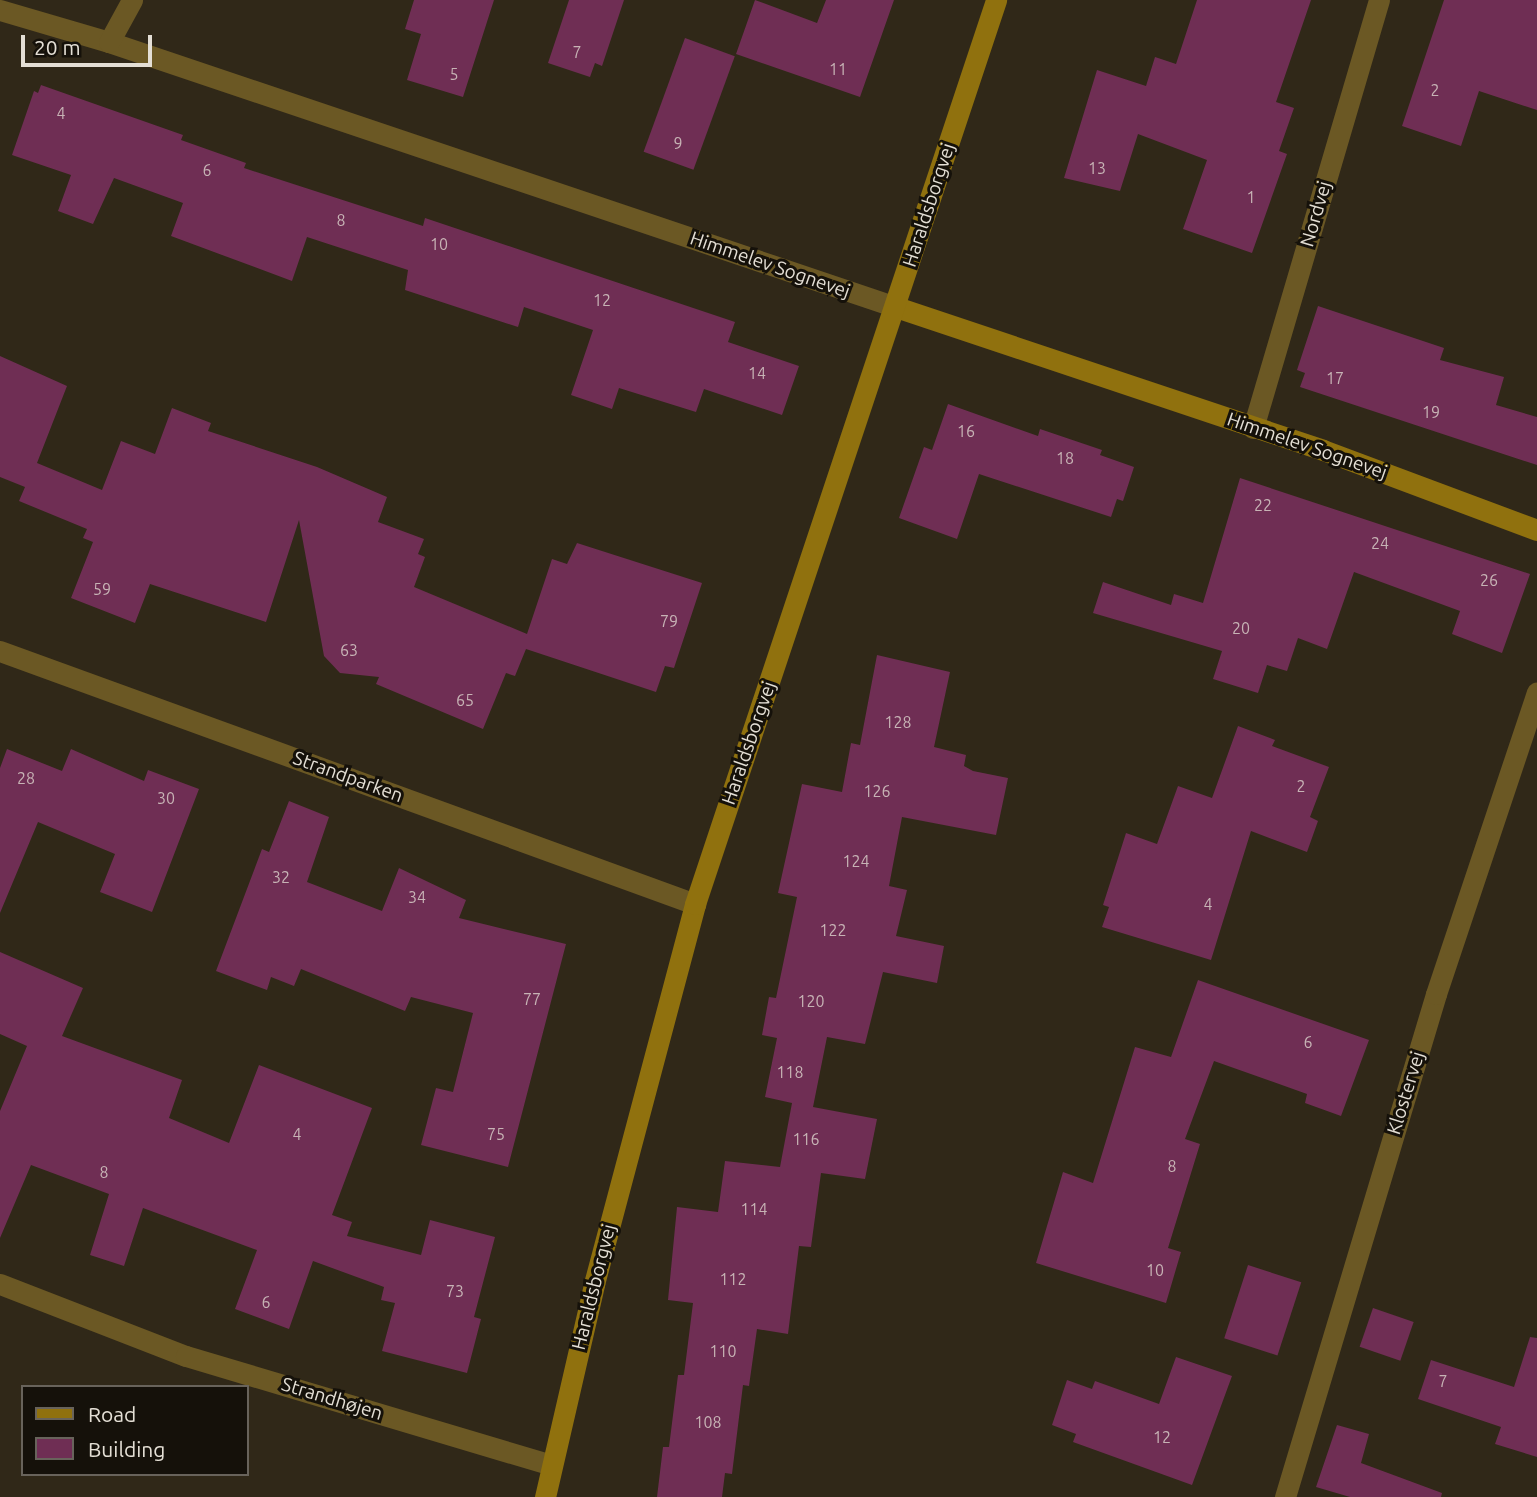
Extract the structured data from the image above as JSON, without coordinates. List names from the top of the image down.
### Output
{
  "streets": {
    "street": [
      "Haraldsborgvej",
      "Nordvej",
      "Himmelev Sognevej",
      "Strandparken",
      "Klostervej",
      "Strandhøjen"
    ]
  },
  "crossings": [
    ["Haraldsborgvej", "Himmelev Sognevej"],
    ["Haraldsborgvej", "Strandparken"],
    ["Haraldsborgvej", "Strandhøjen"],
    ["Nordvej", "Himmelev Sognevej"]
  ],
  "house_numbers": [
    "7",
    "11",
    "5",
    "2",
    "4",
    "9",
    "13",
    "6",
    "1",
    "8",
    "10",
    "12",
    "14",
    "17",
    "19",
    "16",
    "18",
    "22",
    "24",
    "26",
    "59",
    "79",
    "20",
    "63",
    "65",
    "128",
    "28",
    "2",
    "126",
    "30",
    "124",
    "32",
    "34",
    "4",
    "122",
    "77",
    "120",
    "6",
    "118",
    "4",
    "75",
    "116",
    "8",
    "8",
    "114",
    "10",
    "112",
    "73",
    "6",
    "110",
    "7",
    "108",
    "12"
  ],
  "legend": ["Road", "Building"],
  "scale_bar": "20 m"
}
